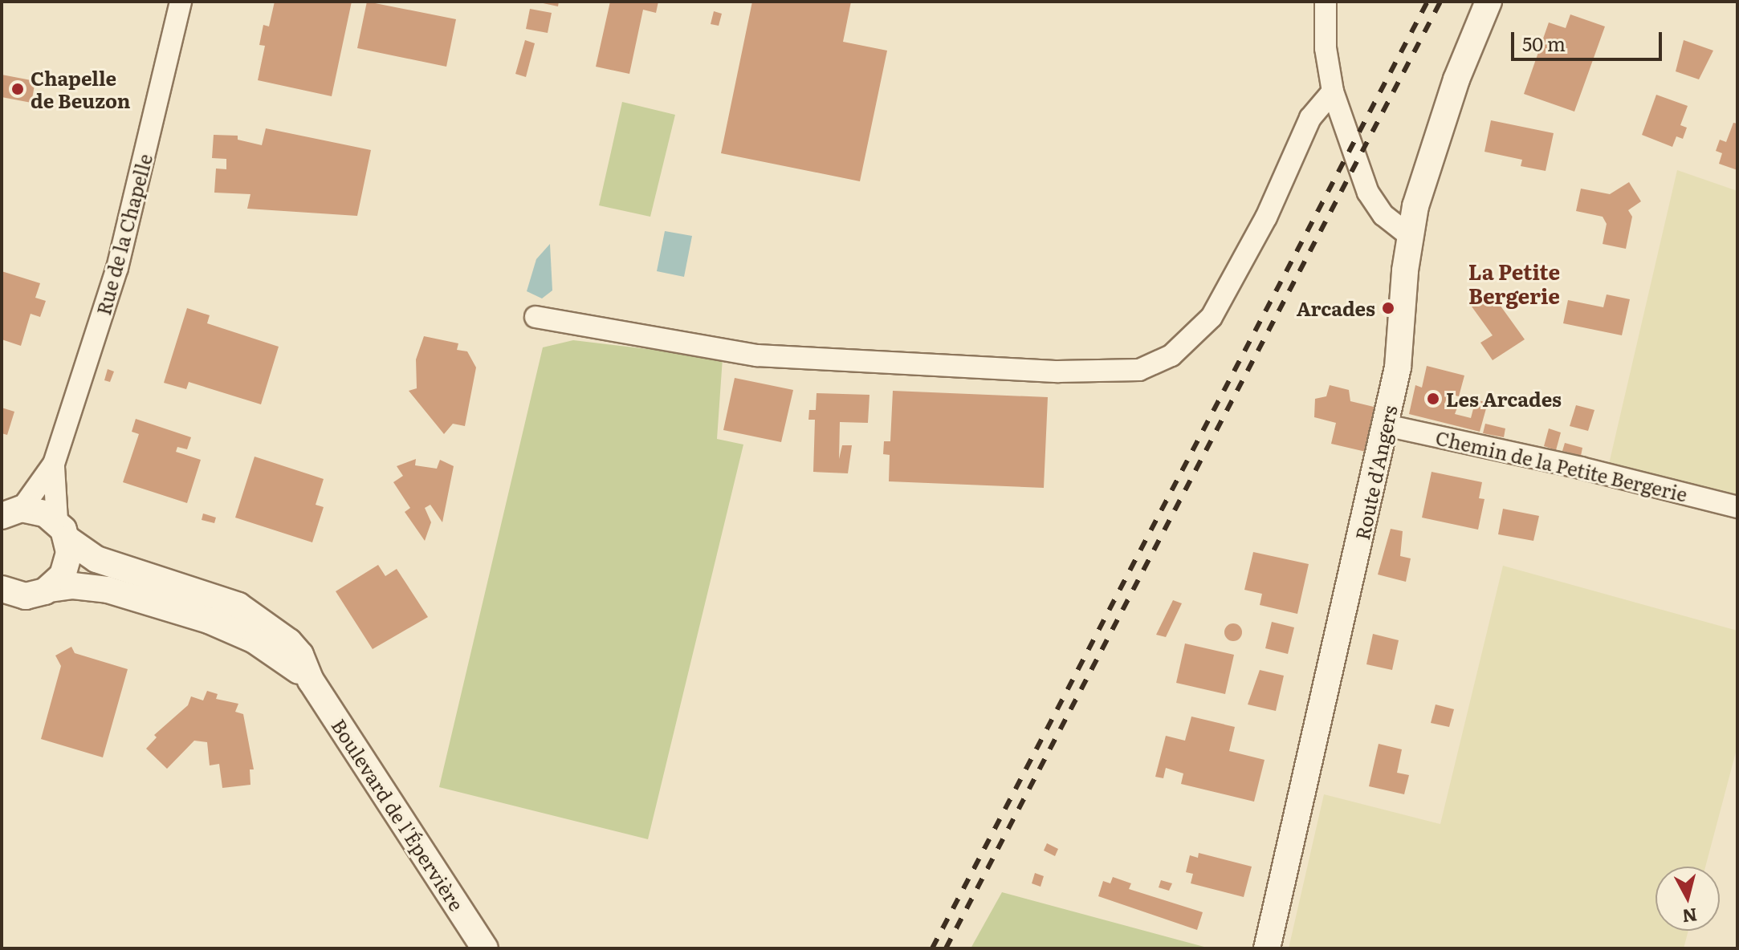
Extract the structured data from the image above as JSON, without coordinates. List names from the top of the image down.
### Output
{
  "streets": {
    "street": [
      "Rue de la Chapelle",
      "Chemin de la Petite Bergerie",
      "Route d'Angers",
      "Boulevard de l'Épervière"
    ]
  },
  "crossings": [
    ["Rue de la Chapelle", "Boulevard de l'Épervière"],
    ["Chemin de la Petite Bergerie", "Route d'Angers"]
  ],
  "districts": ["La Petite Bergerie"],
  "places": ["Chapelle de Beuzon", "Arcades", "Les Arcades"],
  "scale_bar": "50 m",
  "north": "bottom"
}
